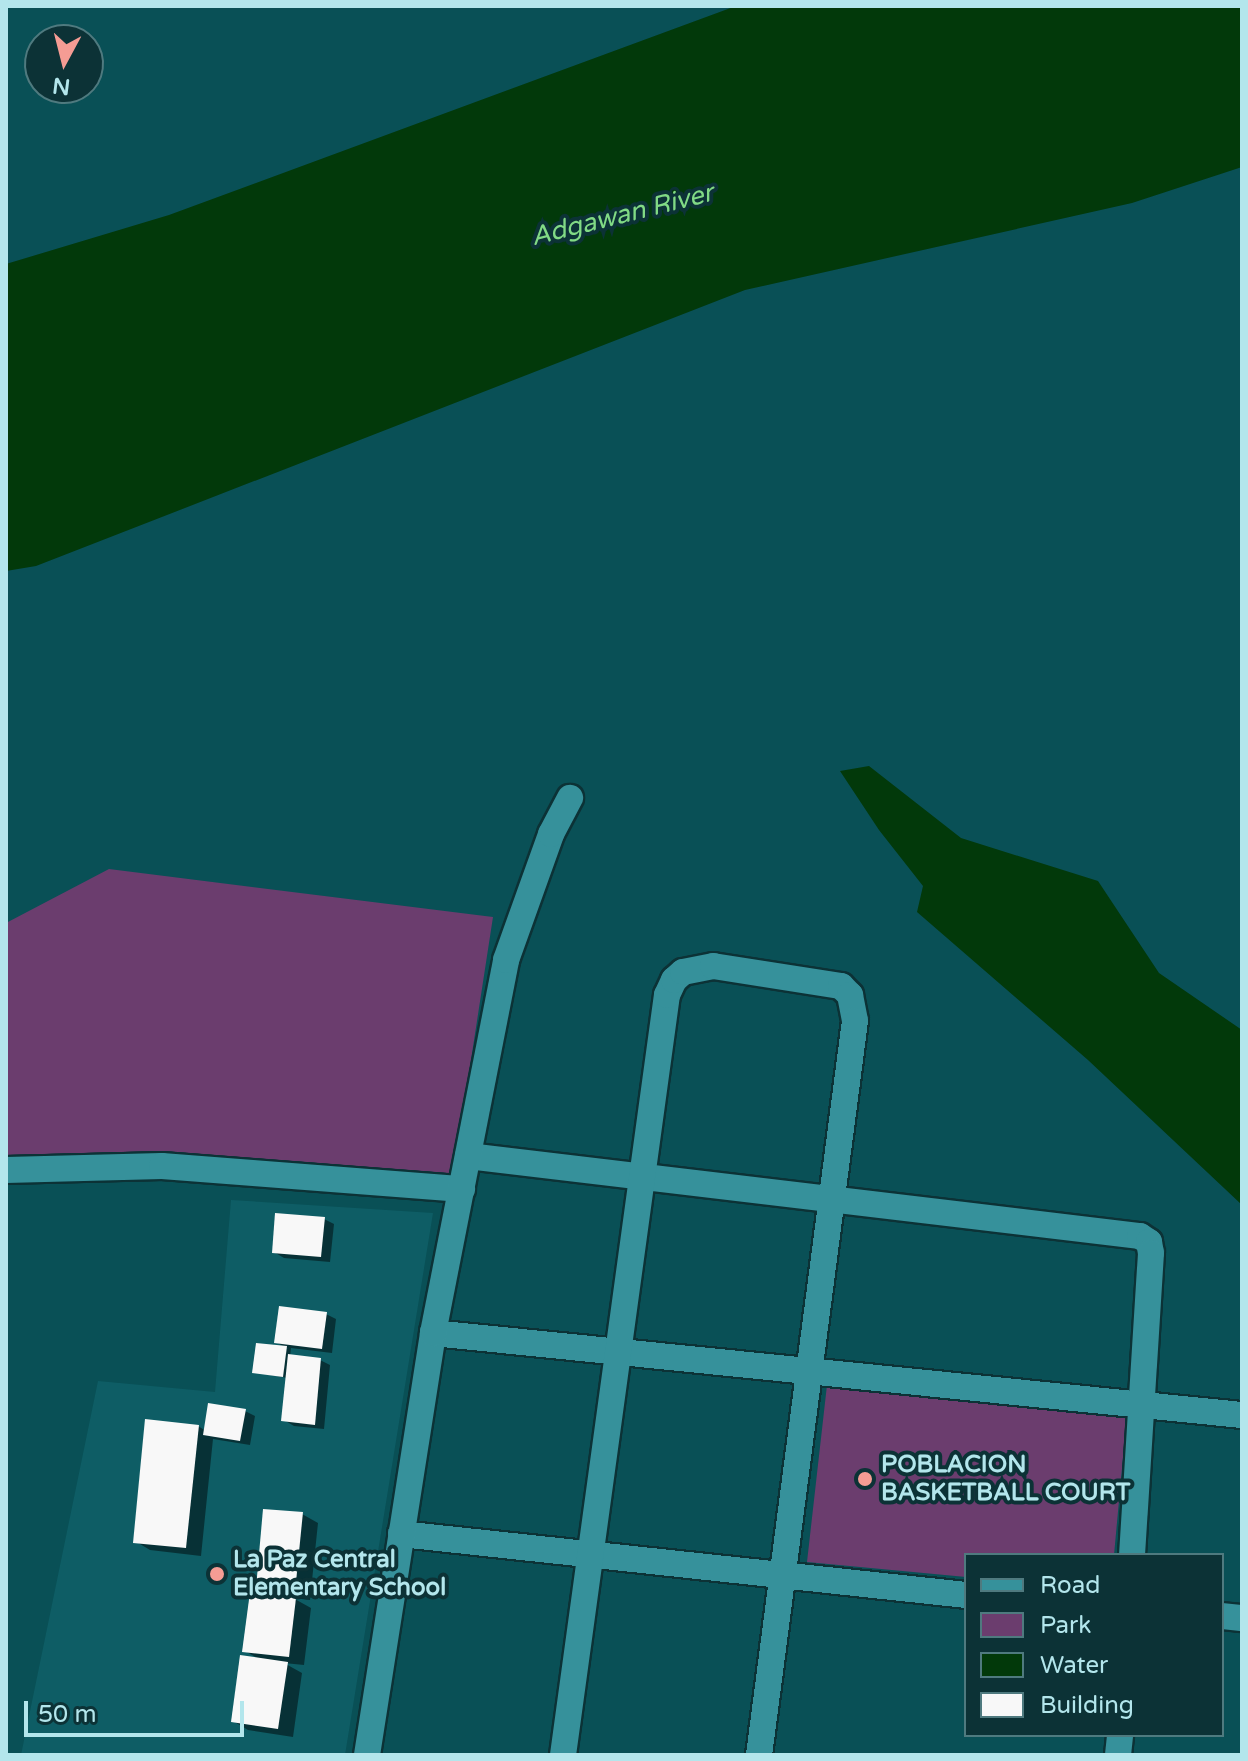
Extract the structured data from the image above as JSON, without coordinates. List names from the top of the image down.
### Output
{
  "water": ["Adgawan River"],
  "places": ["POBLACION BASKETBALL COURT", "La Paz Central Elementary School"],
  "legend": [
    "Road",
    "Park",
    "Water",
    "Building"
  ],
  "scale_bar": "50 m",
  "north": "bottom"
}
